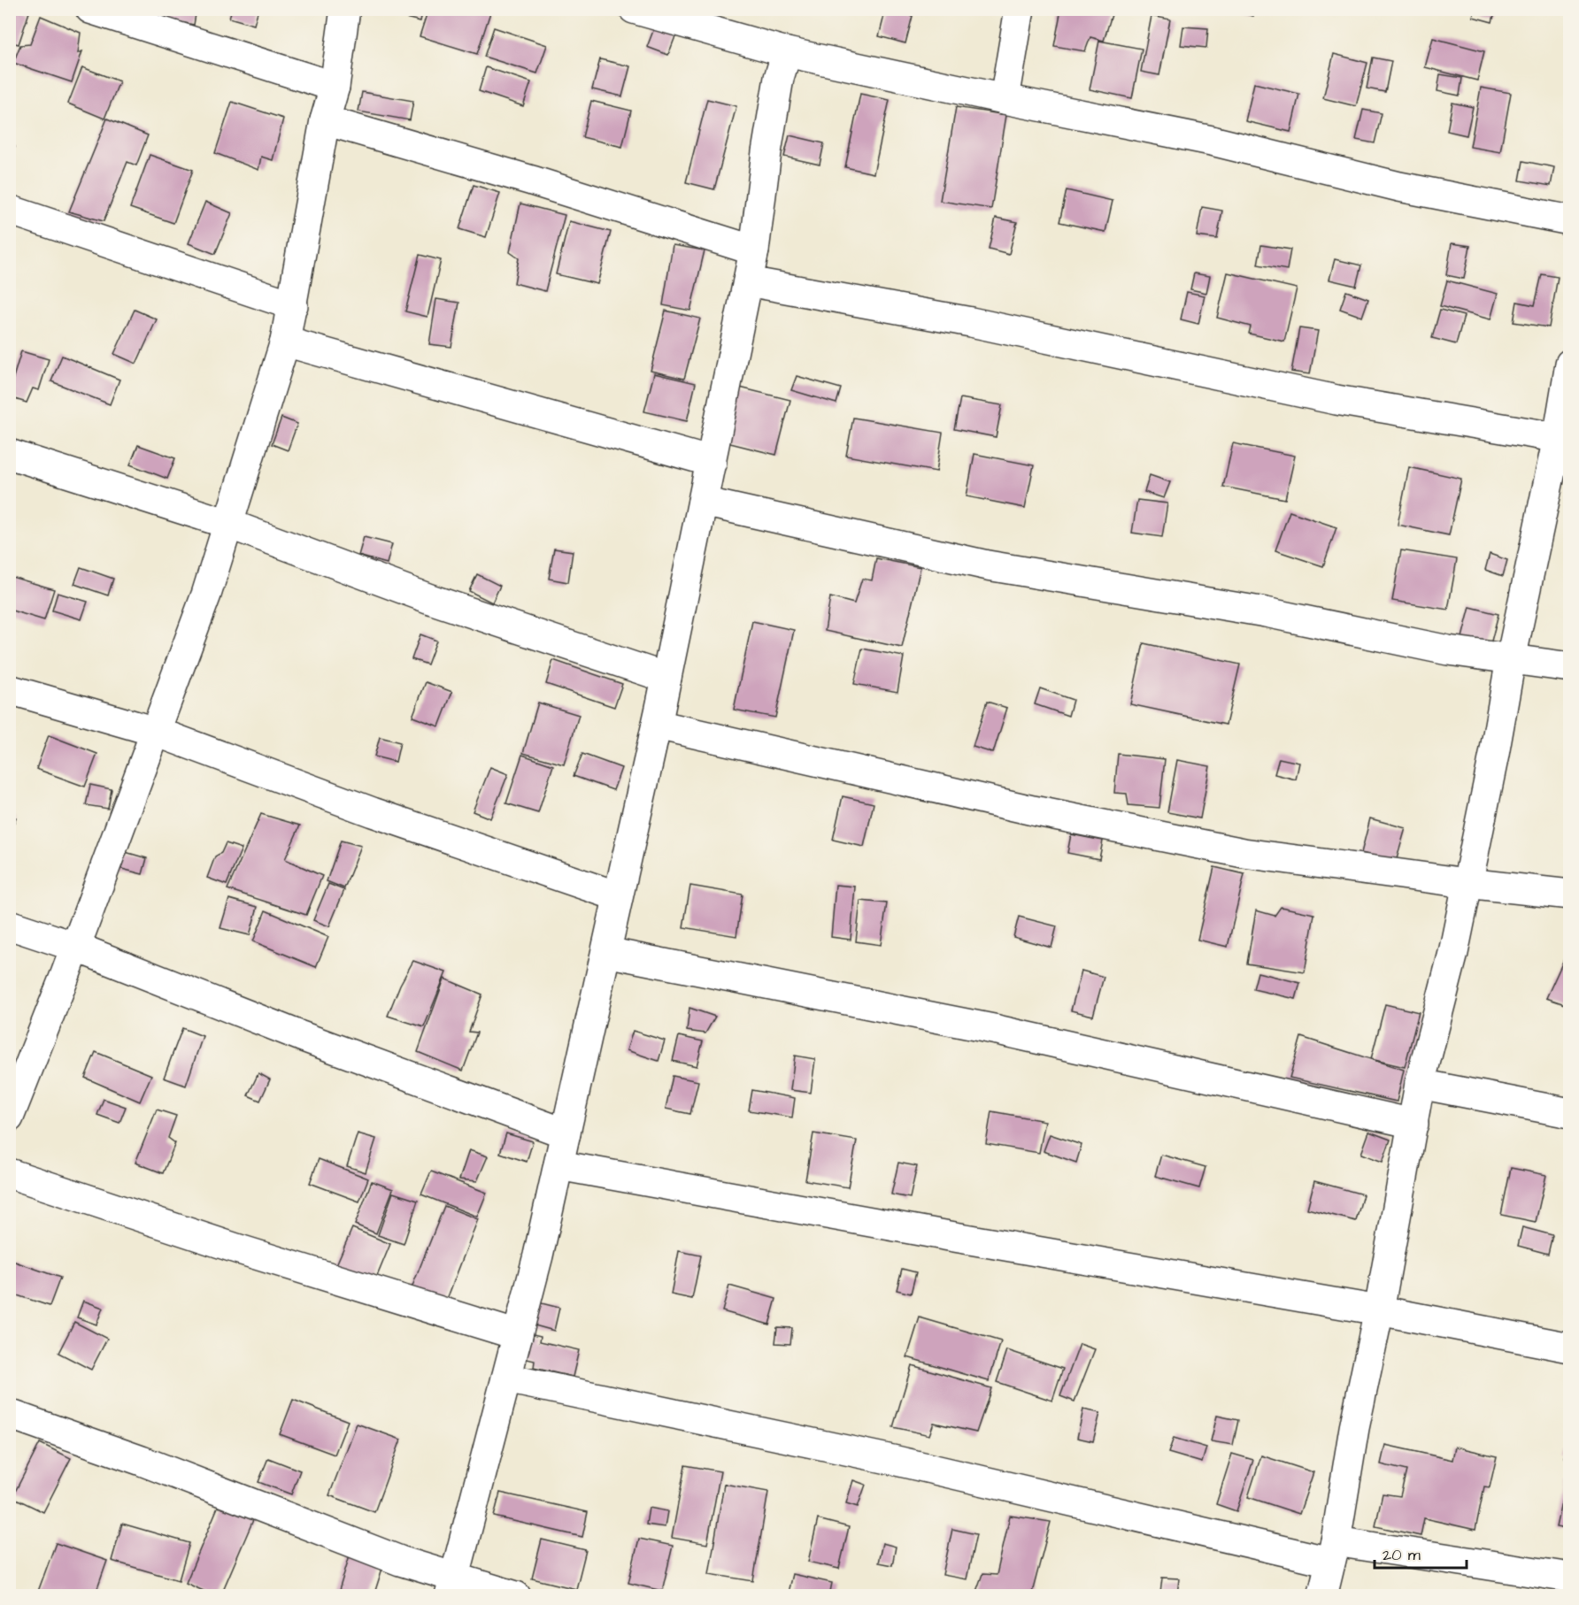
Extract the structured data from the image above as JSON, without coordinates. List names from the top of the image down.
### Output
{
  "scale_bar": "20 m"
}
